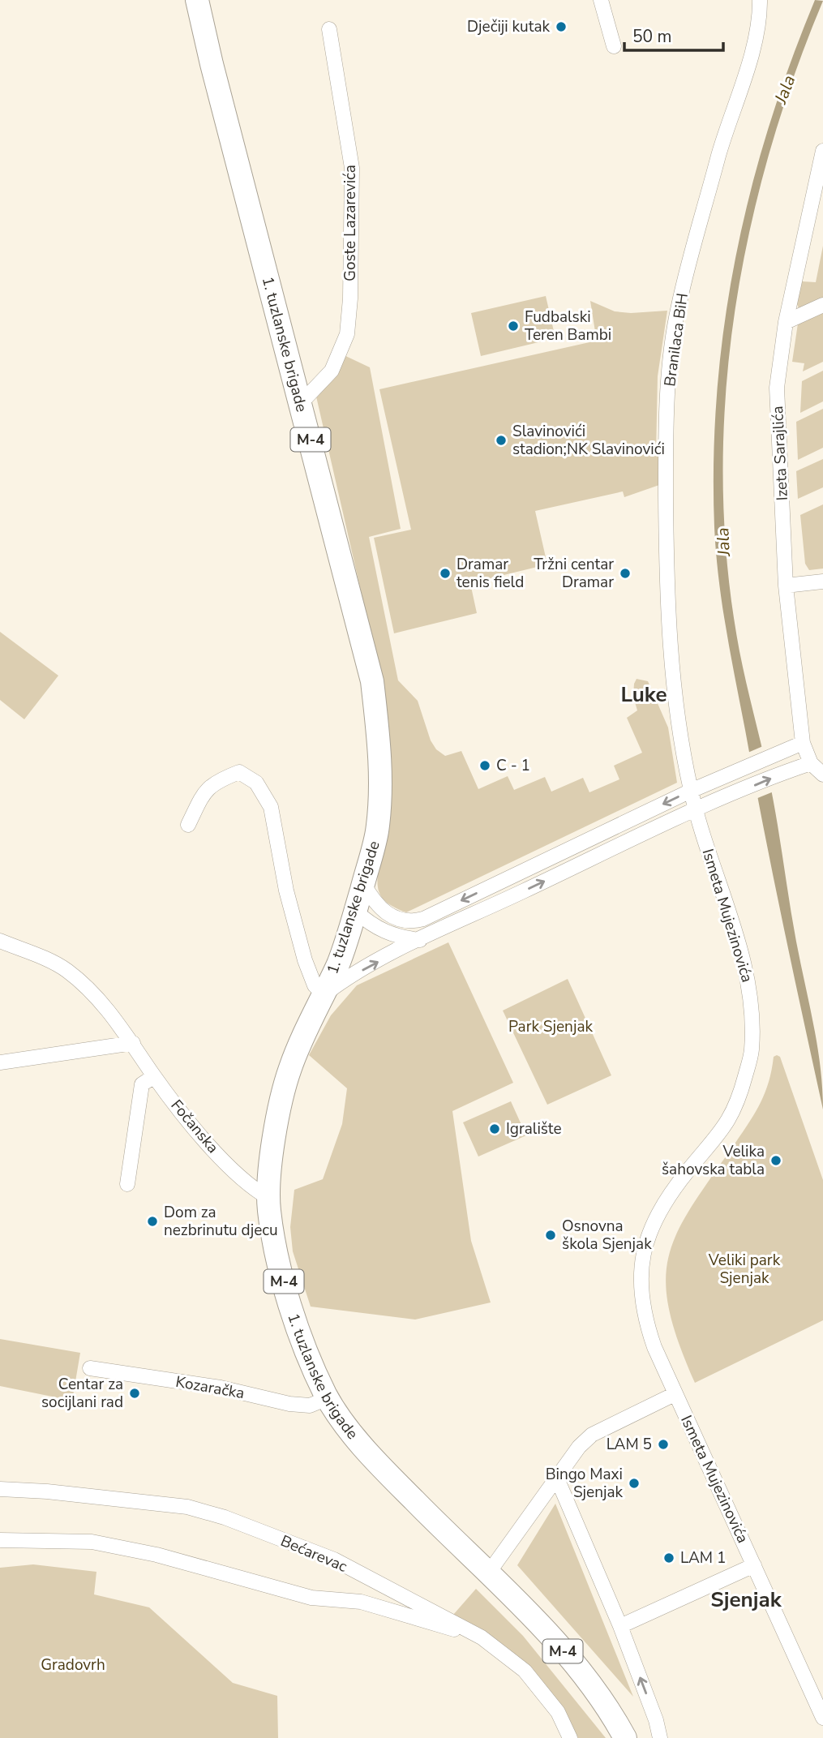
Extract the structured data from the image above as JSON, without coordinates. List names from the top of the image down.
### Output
{
  "streets": {
    "main road": ["1. tuzlanske brigade", "M-4"],
    "street": [
      "Goste Lazarevića",
      "Branilaca BiH",
      "Izeta Sarajlića",
      "Ismeta Mujezinovića",
      "Fočanska",
      "Kozaračka",
      "Bećarevac"
    ]
  },
  "crossings": [
    ["Goste Lazarevića", "1. tuzlanske brigade"],
    ["Branilaca BiH", "Ismeta Mujezinovića"],
    ["1. tuzlanske brigade", "Fočanska"],
    ["1. tuzlanske brigade", "Kozaračka"]
  ],
  "districts": ["Luke", "Sjenjak"],
  "water": ["Jala"],
  "parks": ["Park Sjenjak", "Veliki park Sjenjak", "Gradovrh"],
  "places": [
    "Dječiji kutak",
    "Fudbalski Teren Bambi",
    "Slavinovići stadion;NK Slavinovići",
    "Dramar tenis field",
    "Tržni centar Dramar",
    "C - 1",
    "Igralište",
    "Velika šahovska tabla",
    "Dom za nezbrinutu djecu",
    "Osnovna škola Sjenjak",
    "Centar za socijlani rad",
    "LAM 5",
    "Bingo Maxi Sjenjak",
    "LAM 1"
  ],
  "scale_bar": "50 m"
}
